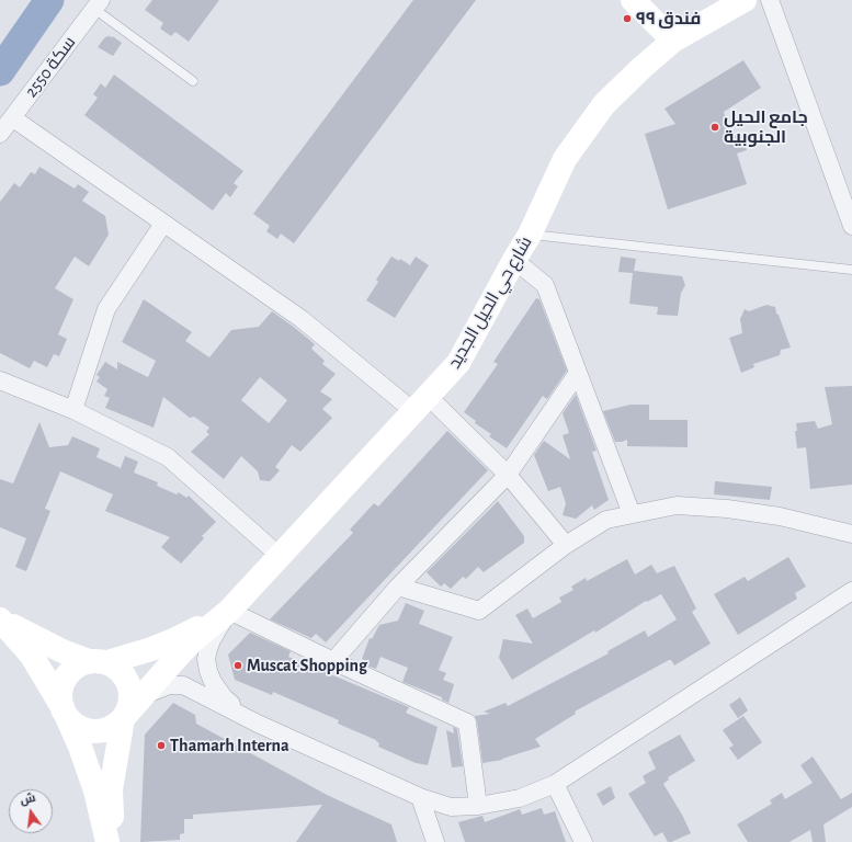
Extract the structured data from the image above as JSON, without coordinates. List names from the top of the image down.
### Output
{
  "streets": {
    "street": ["سكة 2550", "شارع حي الحيل الجديد"]
  },
  "places": [
    "فندق ٩٩",
    "جامع الحيل الجنوبية",
    "Muscat Shopping",
    "Thamarh Interna"
  ],
  "north": "top"
}
